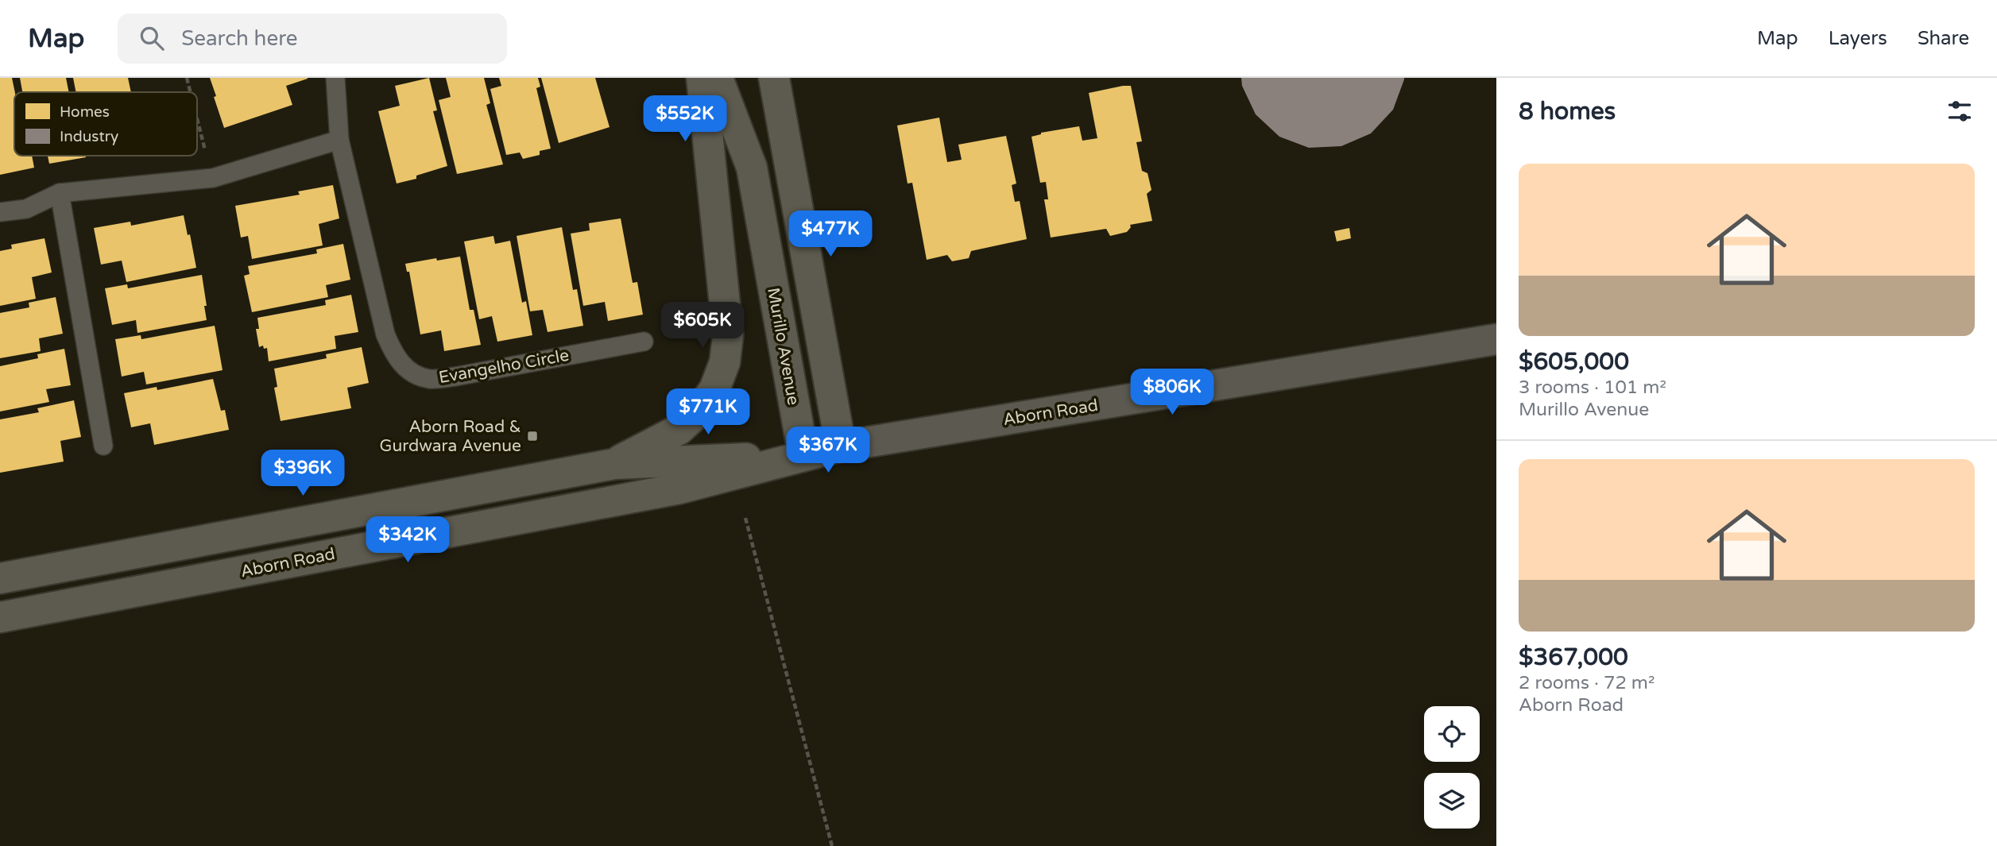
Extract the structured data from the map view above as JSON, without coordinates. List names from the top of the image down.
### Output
{
  "streets": {
    "main road": ["Murillo Avenue", "Aborn Road"],
    "lane": ["Evangelho Circle"]
  },
  "crossings": [
    ["Murillo Avenue", "Aborn Road"]
  ],
  "places": {
    "transit": ["Aborn Road & Gurdwara Avenue"]
  },
  "legend": ["Homes", "Industry"],
  "page": {
    "header": "Map",
    "search": "Search here",
    "nav": ["Map", "Layers", "Share"],
    "heading": "8 homes",
    "price": [
      "$552K",
      "$477K",
      "$605K",
      "$806K",
      "$771K",
      "$367K",
      "$396K",
      "$342K"
    ],
    "list": [
      {
        "name": "$605,000",
        "note": "3 rooms · 101 m² · Murillo Avenue"
      },
      {
        "name": "$367,000",
        "note": "2 rooms · 72 m² · Aborn Road"
      }
    ]
  }
}
